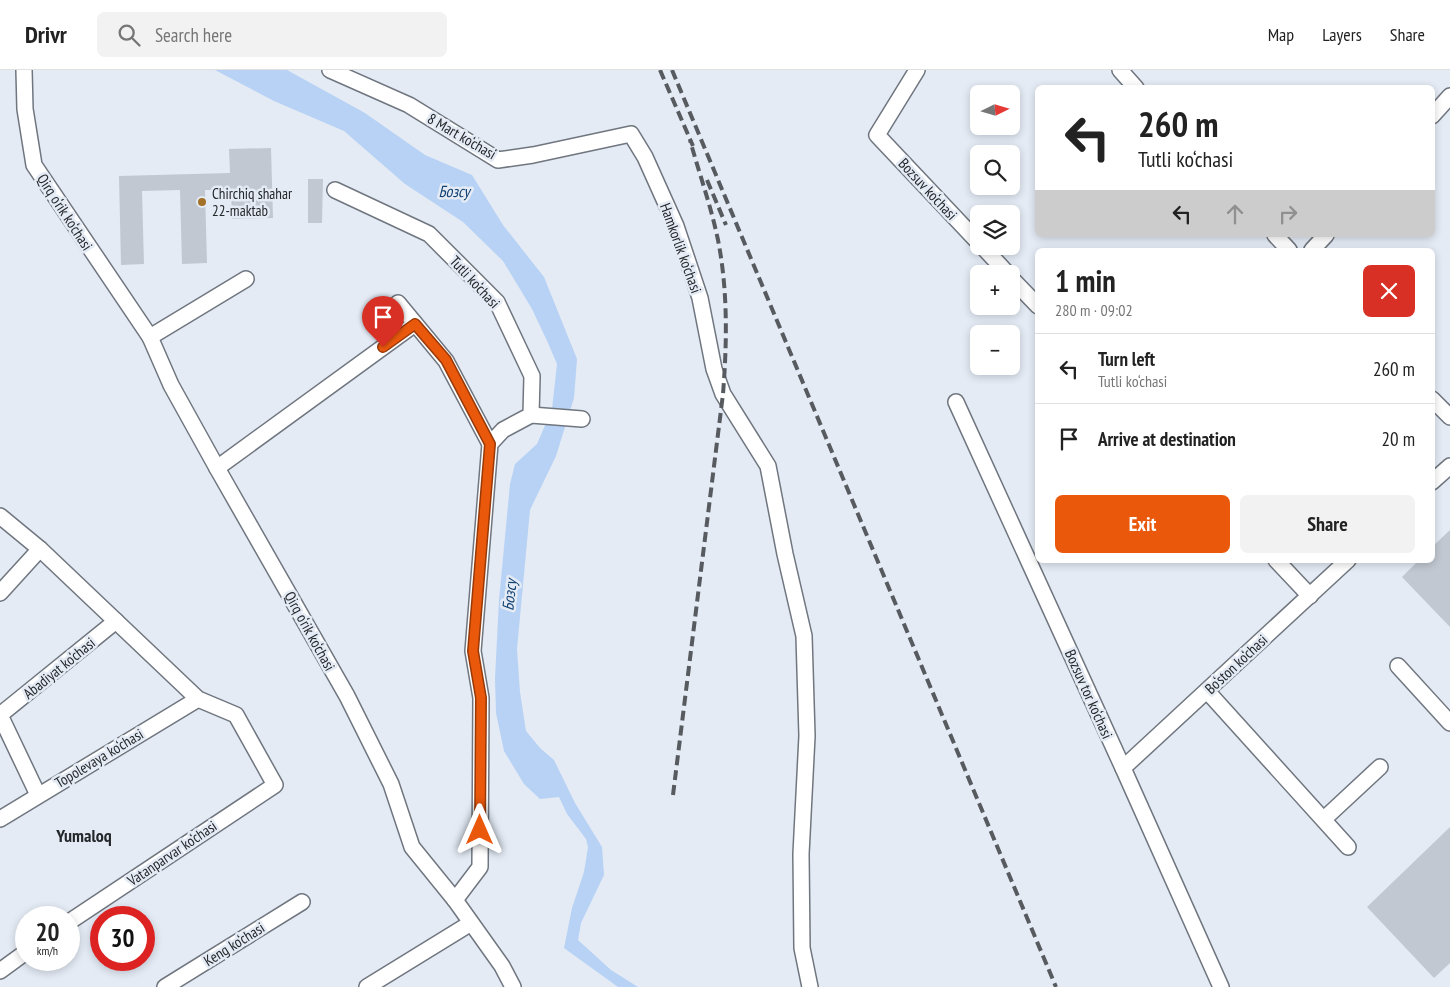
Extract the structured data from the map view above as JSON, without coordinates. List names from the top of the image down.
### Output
{
  "streets": {
    "street": [
      "8 Mart ko‘chasi",
      "Bozsuv ko‘chasi",
      "Qirq o‘rik ko‘chasi",
      "Hamkorlik ko‘chasi",
      "Tutli ko‘chasi",
      "Bo‘ston ko‘chasi",
      "Abadiyat ko‘chasi",
      "Bozsuv tor ko‘chasi",
      "Topolevaya ko‘chasi",
      "Vatanparvar ko‘chasi",
      "Keng ko‘chasi"
    ]
  },
  "crossings": [
    ["8 Mart ko‘chasi", "Hamkorlik ko‘chasi"],
    ["Bo‘ston ko‘chasi", "Bozsuv tor ko‘chasi"],
    ["Abadiyat ko‘chasi", "Topolevaya ko‘chasi"],
    ["Topolevaya ko‘chasi", "Vatanparvar ko‘chasi"]
  ],
  "districts": ["Yumaloq"],
  "water": ["Бозсу"],
  "places": ["Chirchiq shahar 22-maktab"],
  "north": "right",
  "page": {
    "header": "Drivr",
    "search": "Search here",
    "nav": ["Map", "Layers", "Share"],
    "map_buttons": ["+", "−"],
    "turn": ["260 m", "Tutli ko‘chasi"],
    "heading": ["1 min", "280 m · 09:02"],
    "list": [
      {
        "name": "Turn left",
        "note": "Tutli ko‘chasi",
        "value": "260 m"
      },
      {
        "name": "Arrive at destination",
        "value": "20 m"
      }
    ],
    "buttons": ["Exit", "Share"],
    "speed": "20 km/h",
    "limit": "30"
  }
}
